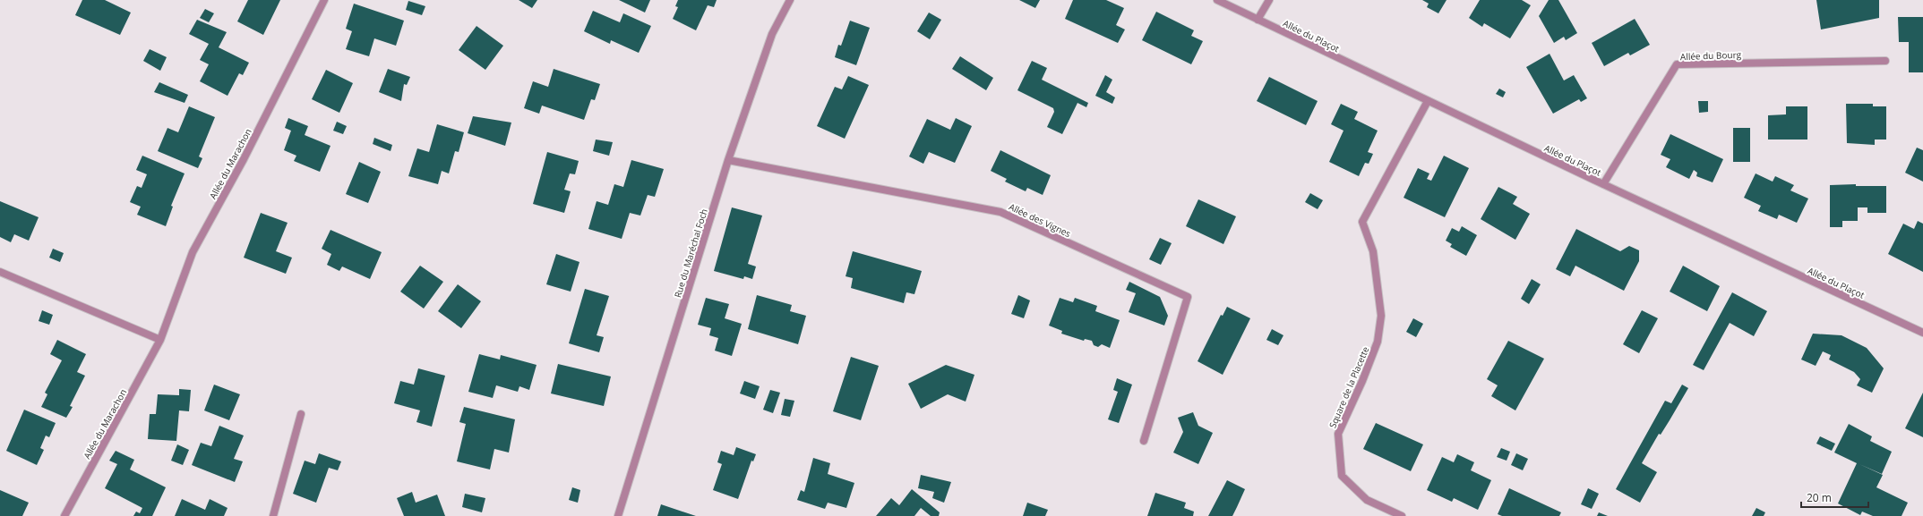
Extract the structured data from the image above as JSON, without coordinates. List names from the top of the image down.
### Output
{
  "streets": {
    "street": [
      "Allée du Plaçot",
      "Allée du Bourg",
      "Allée du Marachon",
      "Allée des Vignes",
      "Rue du Maréchal Foch",
      "Square de la Placette"
    ]
  },
  "crossings": [
    ["Allée du Plaçot", "Allée du Bourg"],
    ["Allée du Plaçot", "Square de la Placette"],
    ["Allée des Vignes", "Rue du Maréchal Foch"]
  ],
  "scale_bar": "20 m"
}
